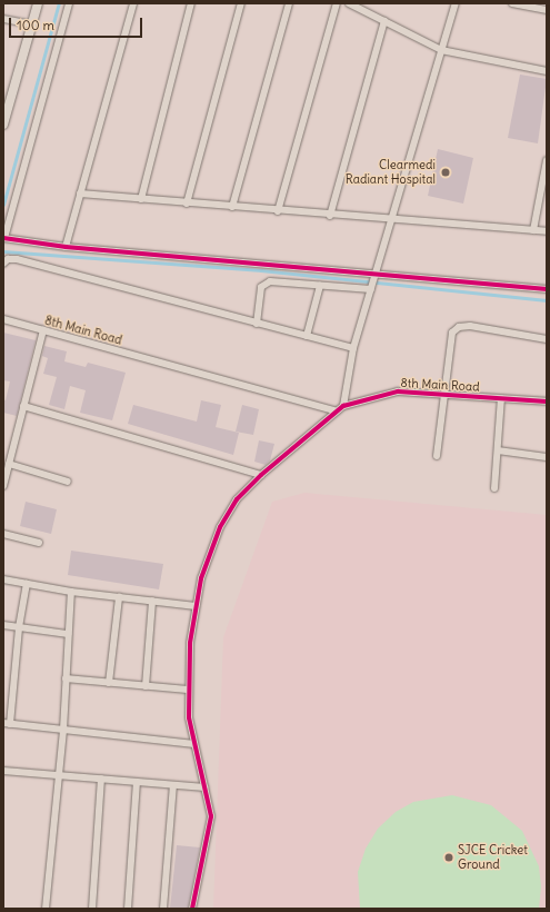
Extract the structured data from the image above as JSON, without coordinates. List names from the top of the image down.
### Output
{
  "streets": {
    "street": ["8th Main Road"]
  },
  "places": ["Clearmedi Radiant Hospital", "SJCE Cricket Ground"],
  "scale_bar": "100 m"
}
